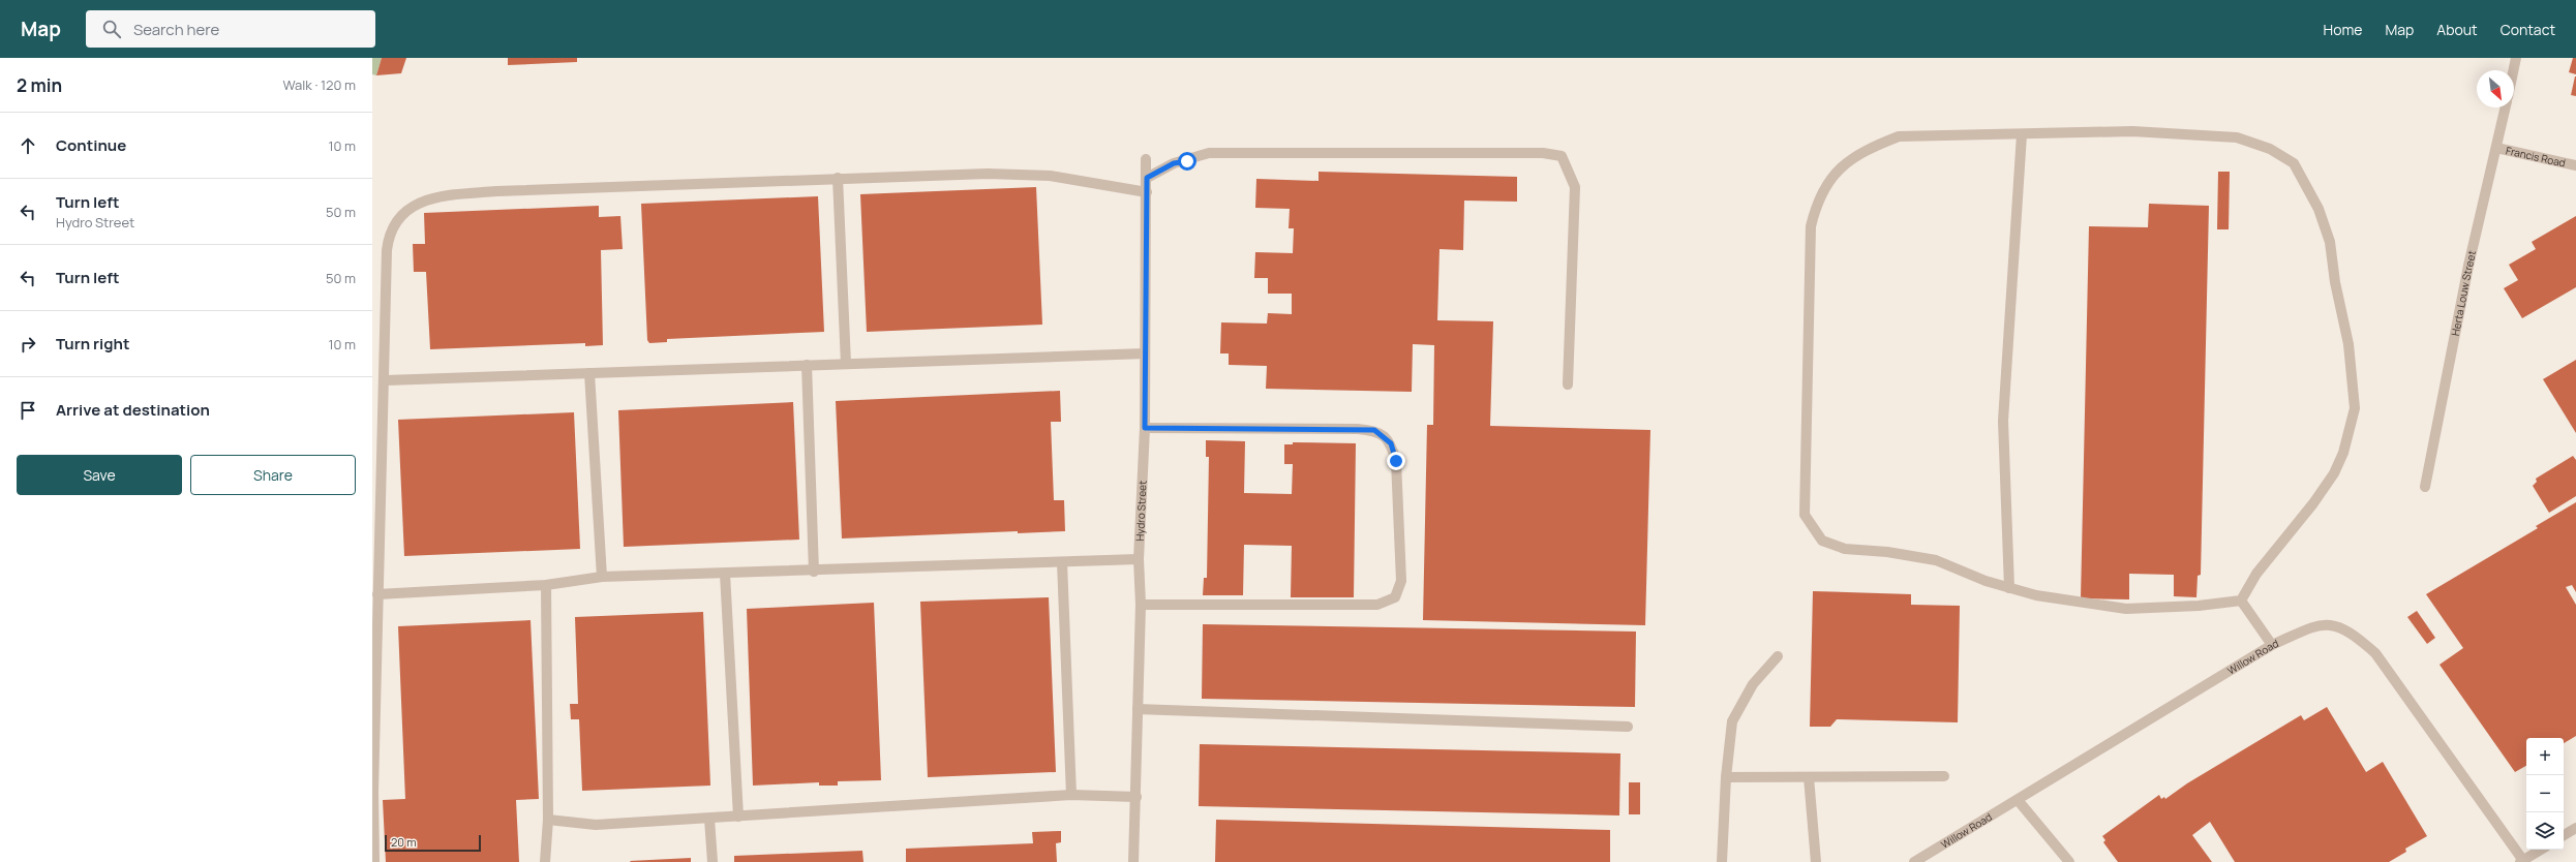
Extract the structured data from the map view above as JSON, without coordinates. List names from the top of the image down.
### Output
{
  "streets": {
    "street": [
      "Francis Road",
      "Herta Louw Street",
      "Hydro Street",
      "Willow Road"
    ]
  },
  "crossings": [
    ["Francis Road", "Herta Louw Street"]
  ],
  "scale_bar": "20 m",
  "north": "bottom right",
  "page": {
    "header": "Map",
    "search": "Search here",
    "nav": [
      "Home",
      "Map",
      "About",
      "Contact"
    ],
    "heading": ["2 min", "Walk · 120 m"],
    "list": [
      ["Continue", "10 m"],
      ["Turn left", "Hydro Street", "50 m"],
      ["Turn left", "50 m"],
      ["Turn right", "10 m"],
      "Arrive at destination"
    ],
    "buttons": ["Save", "Share"],
    "map_buttons": ["+", "−"],
    "scale": "20 m"
  }
}
